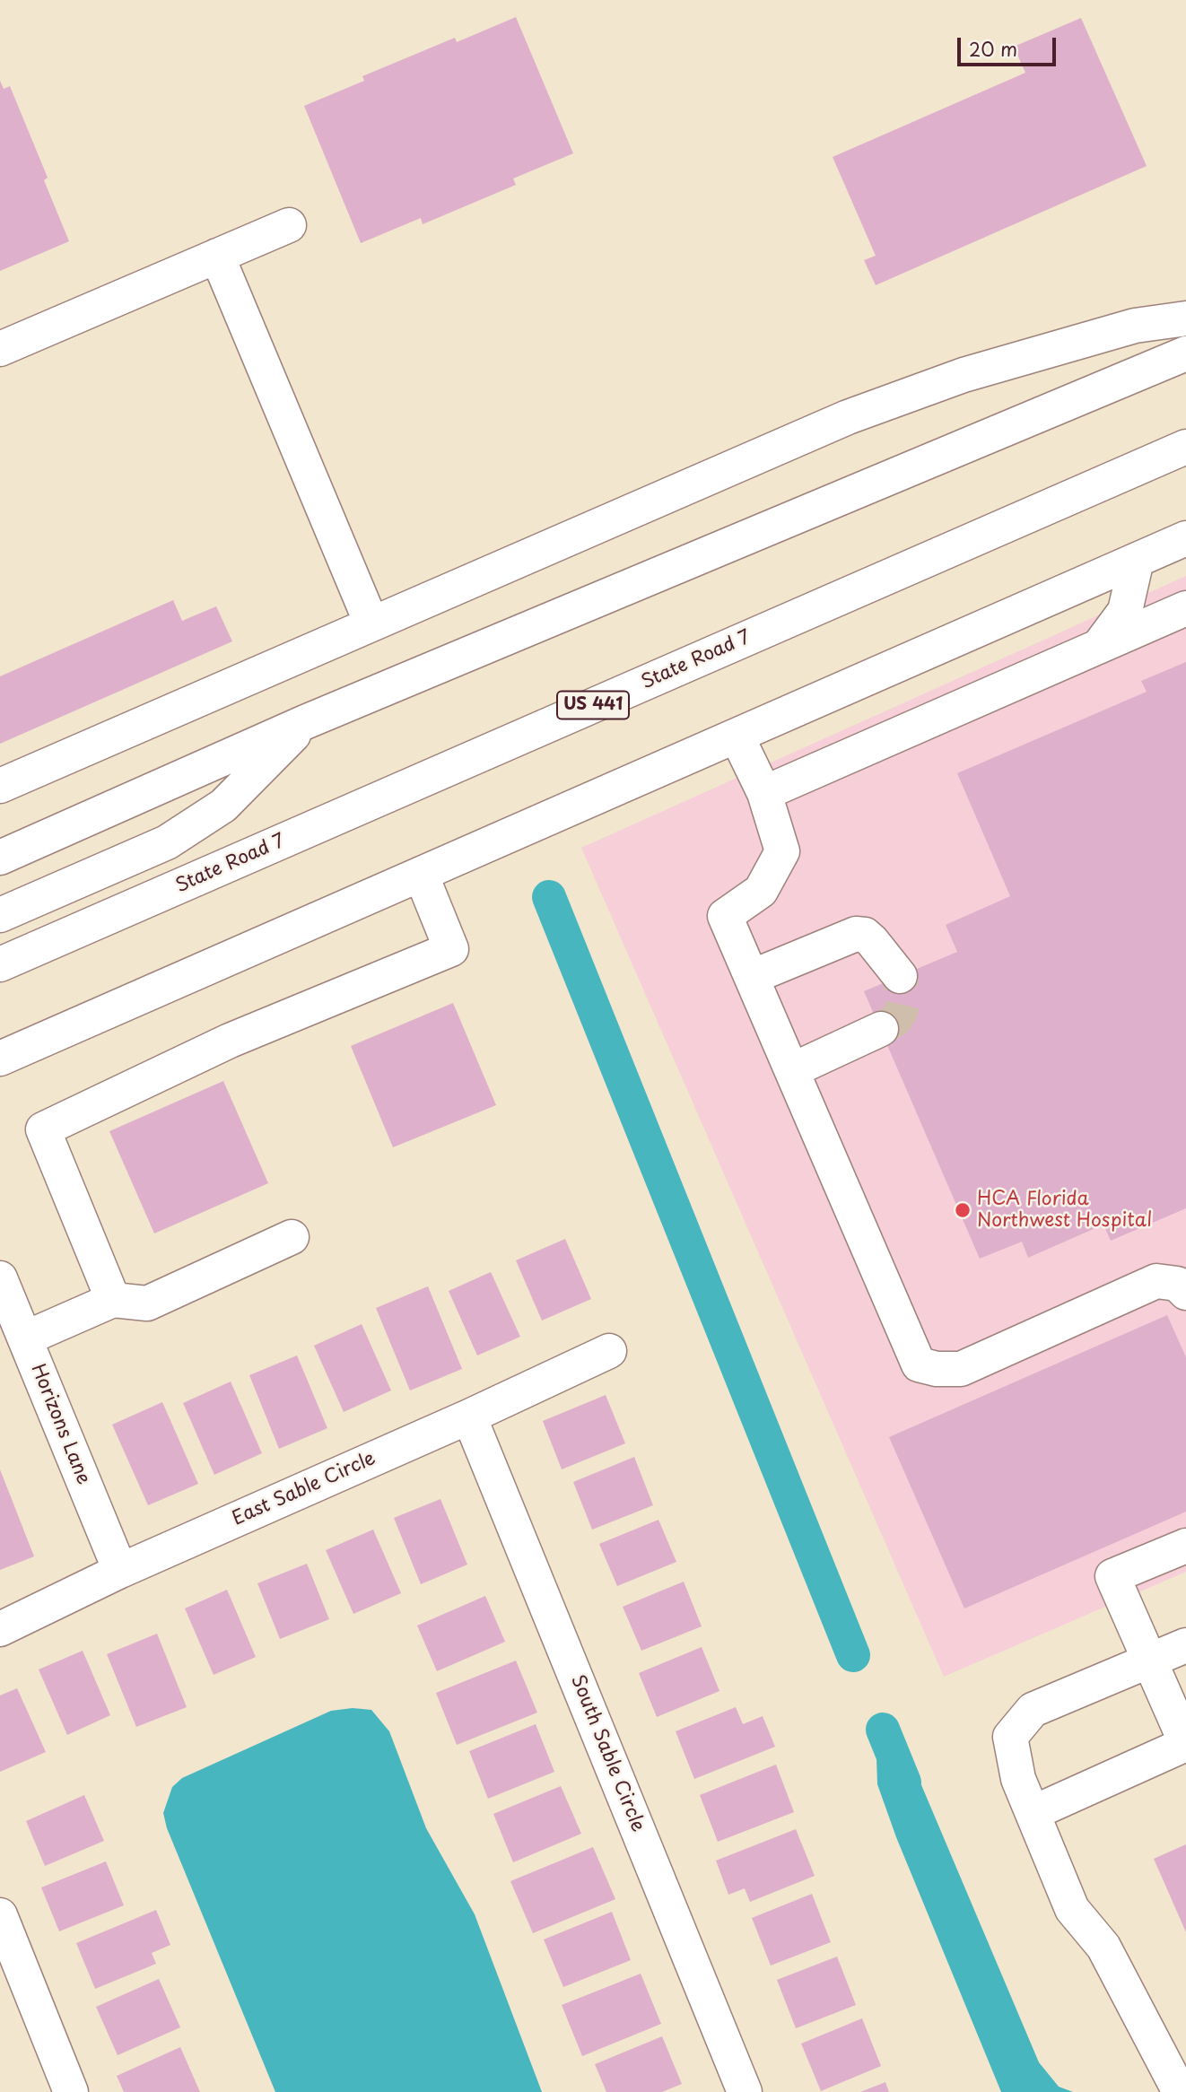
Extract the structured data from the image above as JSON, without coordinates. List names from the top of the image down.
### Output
{
  "streets": {
    "street": [
      "State Road 7",
      "US 441",
      "Horizons Lane",
      "East Sable Circle",
      "South Sable Circle"
    ]
  },
  "crossings": [
    ["Horizons Lane", "East Sable Circle"],
    ["East Sable Circle", "South Sable Circle"]
  ],
  "places": ["HCA Florida Northwest Hospital"],
  "scale_bar": "20 m"
}
